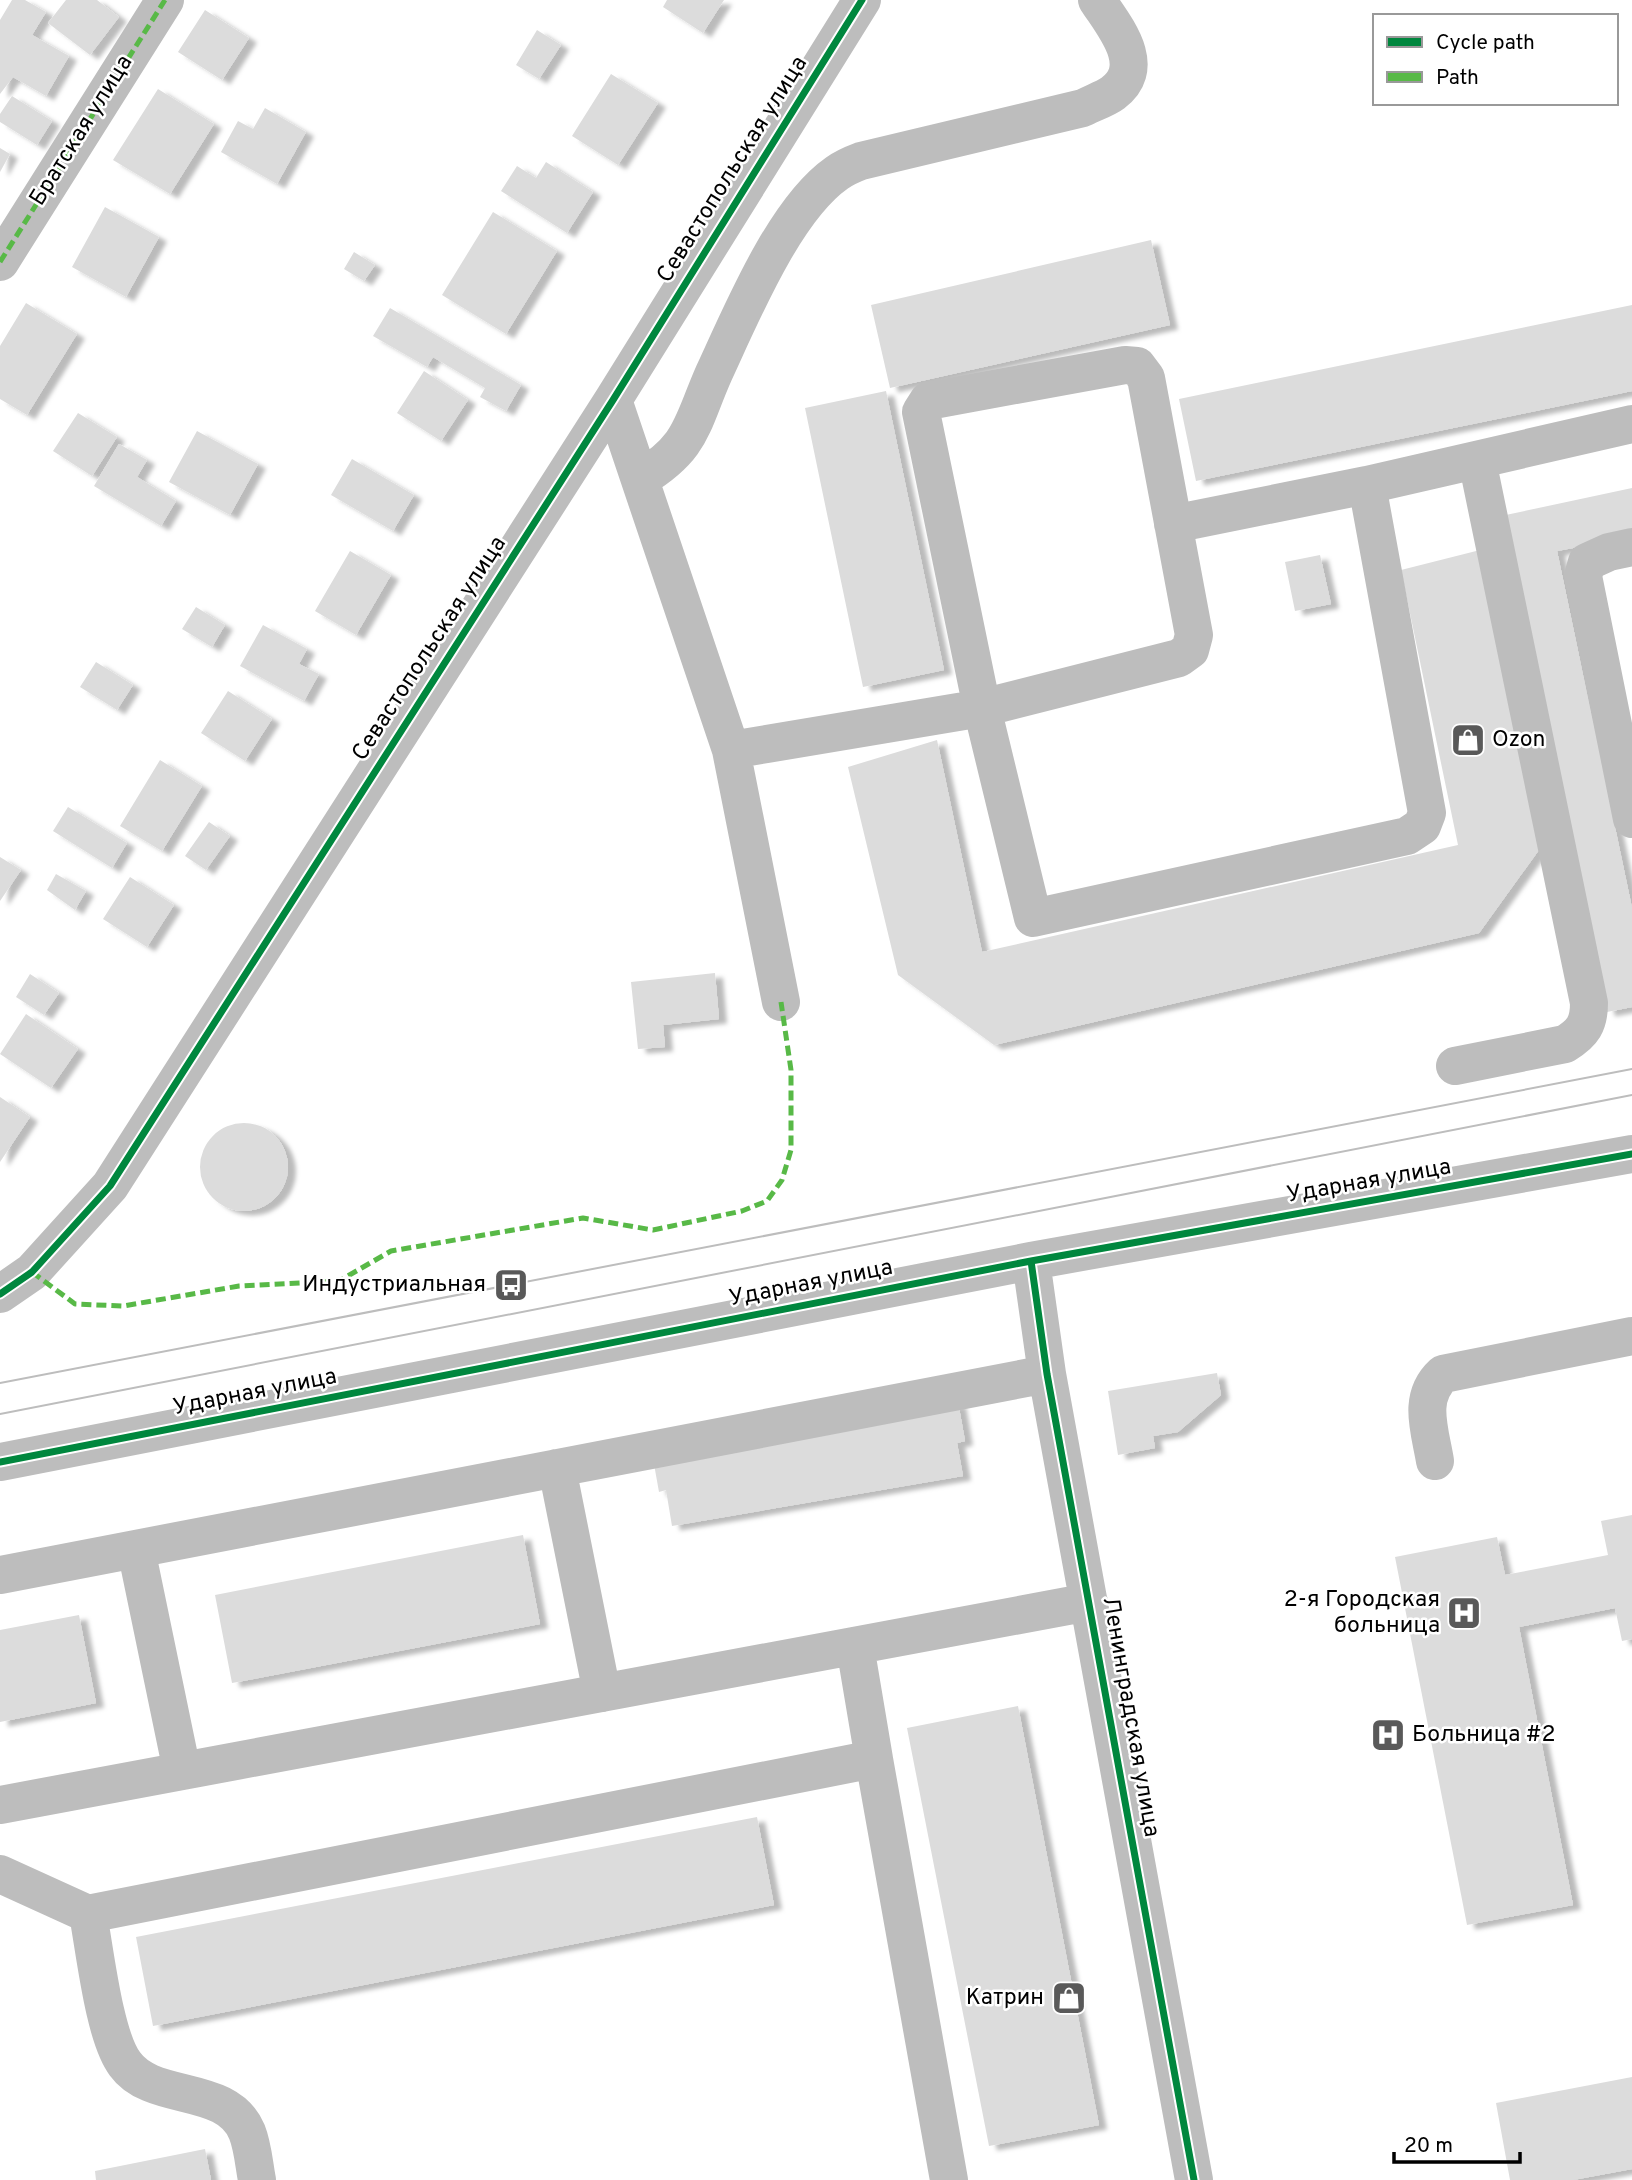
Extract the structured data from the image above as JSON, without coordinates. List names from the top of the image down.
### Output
{
  "streets": {
    "street": [
      "Братская улица",
      "Севастопольская улица",
      "Ударная улица",
      "Ленинградская улица"
    ]
  },
  "crossings": [
    ["Ударная улица", "Ленинградская улица"]
  ],
  "places": {
    "shop": ["Ozon", "Катрин"],
    "bus stop": ["Индустриальная"],
    "hospital": ["2-я Городская больница", "Больница #2"]
  },
  "legend": ["Cycle path", "Path"],
  "scale_bar": "20 m"
}
